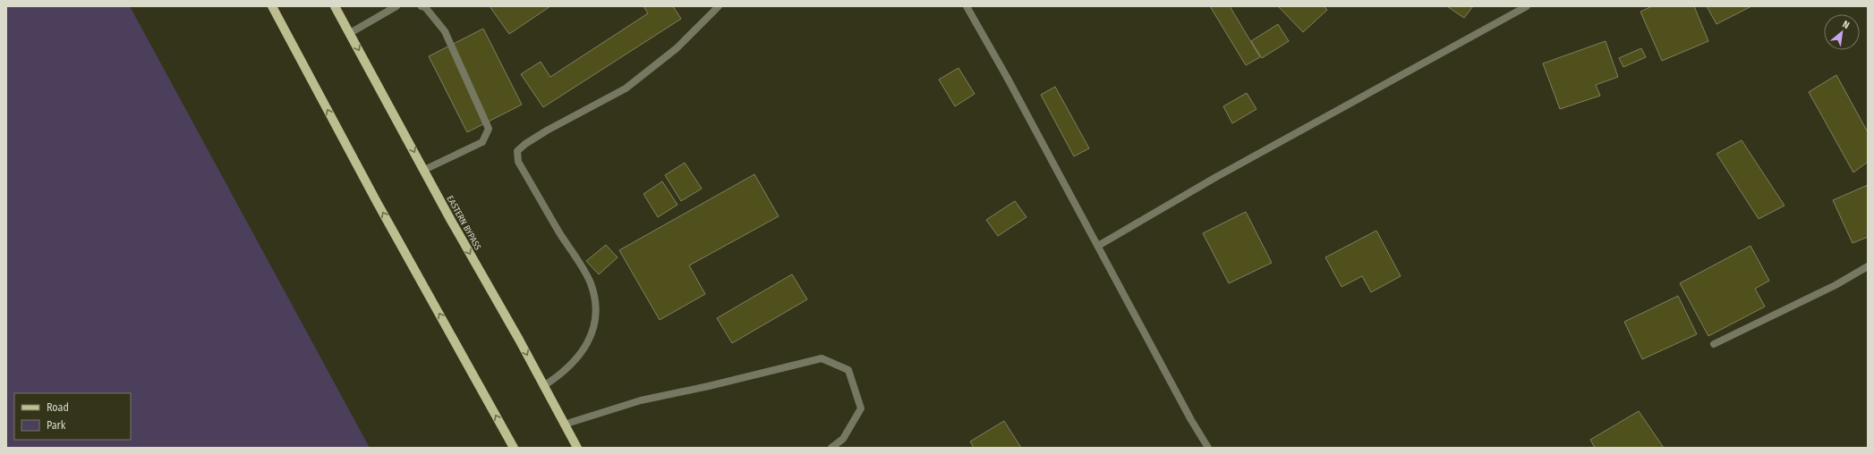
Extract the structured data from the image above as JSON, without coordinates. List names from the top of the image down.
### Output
{
  "streets": {
    "main road": ["EASTERN BYPASS"]
  },
  "legend": ["Road", "Park"],
  "north": "top right"
}
